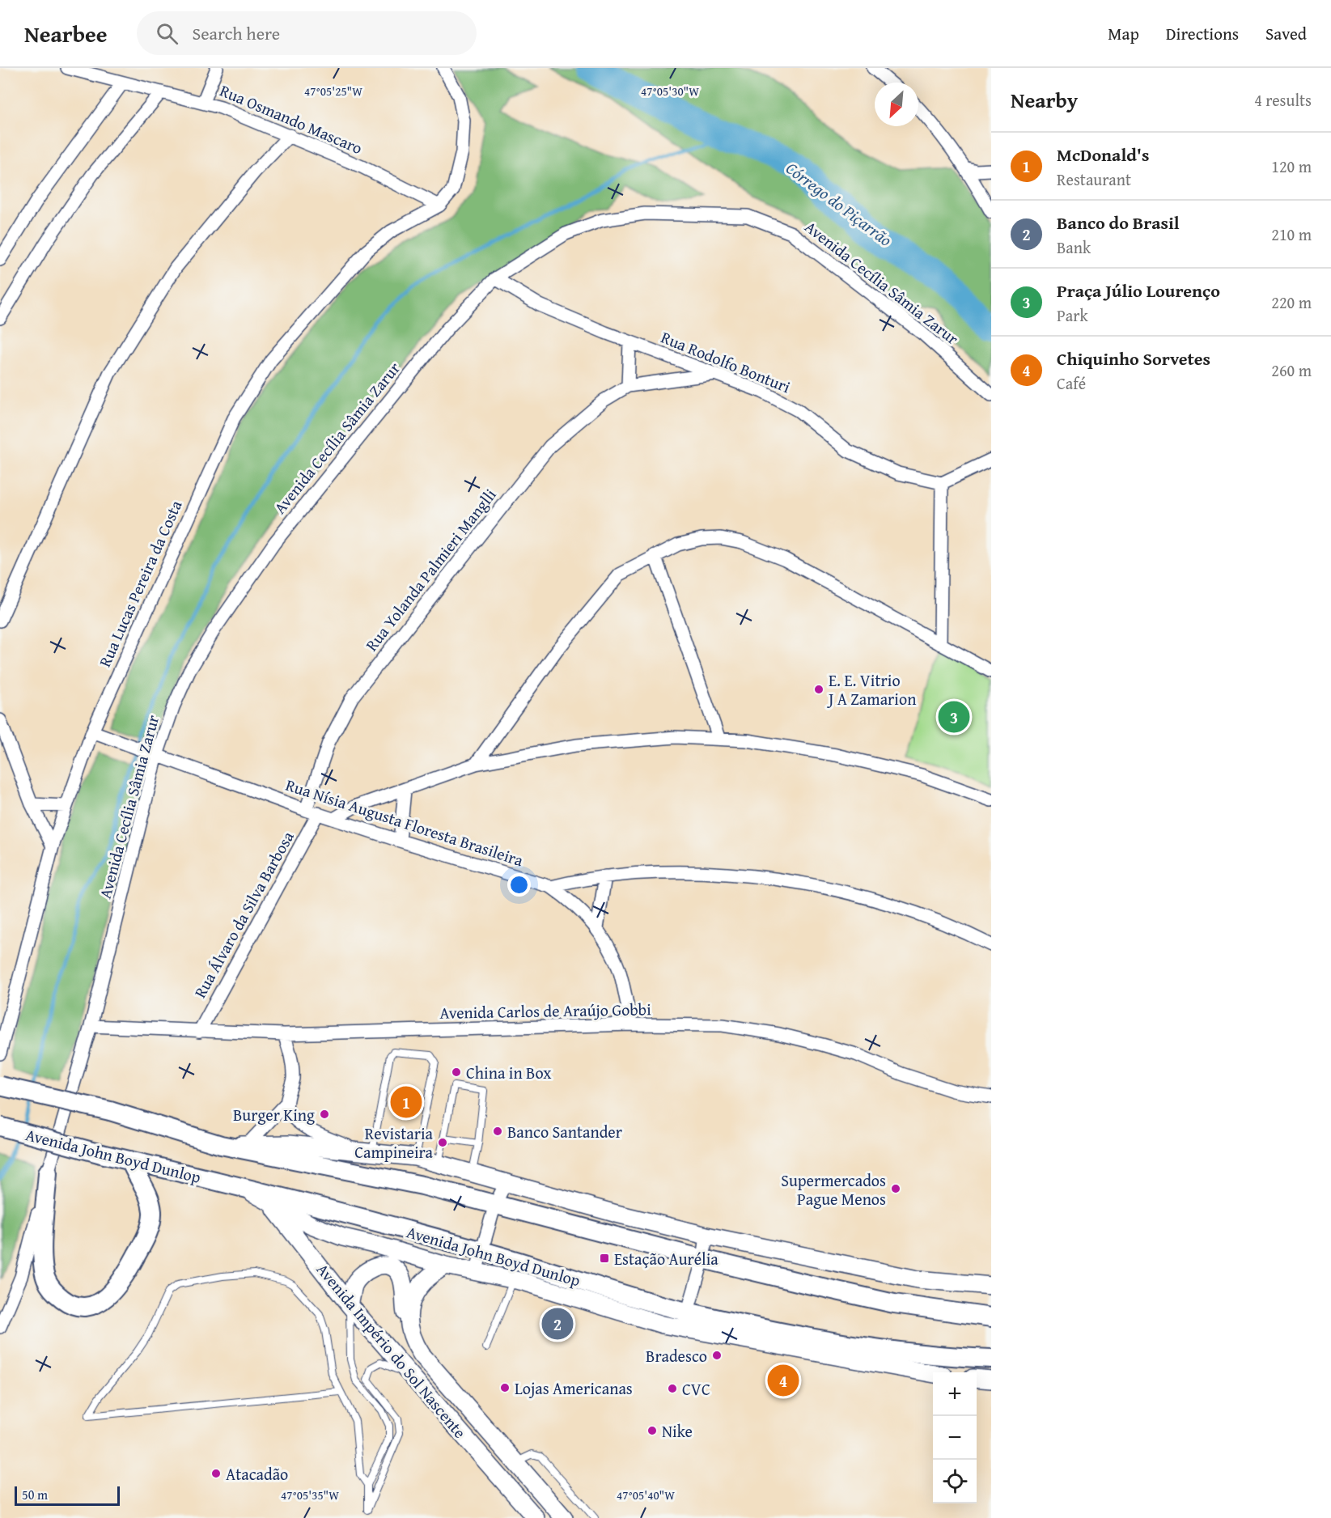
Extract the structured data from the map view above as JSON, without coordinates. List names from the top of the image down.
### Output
{
  "streets": {
    "main road": ["Avenida John Boyd Dunlop", "Avenida Império do Sol Nascente"],
    "street": [
      "Rua Osmando Mascaro",
      "Avenida Cecília Sâmia Zarur",
      "Rua Rodolfo Bonturi",
      "Rua Yolanda Palmieri Manglli",
      "Rua Lucas Pereira da Costa",
      "Rua Nísia Augusta Floresta Brasileira",
      "Rua Álvaro da Silva Barbosa",
      "Avenida Carlos de Araújo Gobbi"
    ]
  },
  "crossings": [
    ["Rua Osmando Mascaro", "Rua Lucas Pereira da Costa"],
    ["Avenida Cecília Sâmia Zarur", "Rua Rodolfo Bonturi"],
    ["Avenida Cecília Sâmia Zarur", "Rua Nísia Augusta Floresta Brasileira"],
    ["Avenida Cecília Sâmia Zarur", "Avenida Carlos de Araújo Gobbi"],
    ["Rua Rodolfo Bonturi", "Rua Yolanda Palmieri Manglli"],
    ["Rua Yolanda Palmieri Manglli", "Rua Nísia Augusta Floresta Brasileira"],
    ["Rua Yolanda Palmieri Manglli", "Rua Álvaro da Silva Barbosa"],
    ["Rua Lucas Pereira da Costa", "Rua Nísia Augusta Floresta Brasileira"],
    ["Rua Nísia Augusta Floresta Brasileira", "Rua Álvaro da Silva Barbosa"],
    ["Rua Nísia Augusta Floresta Brasileira", "Avenida Carlos de Araújo Gobbi"],
    ["Rua Álvaro da Silva Barbosa", "Avenida Carlos de Araújo Gobbi"],
    ["Avenida John Boyd Dunlop", "Avenida Império do Sol Nascente"]
  ],
  "water": ["Córrego do Piçarrão"],
  "places": {
    "other": [
      "E. E. Vitrio J A Zamarion",
      "China in Box",
      "Burger King",
      "Banco Santander",
      "Revistaria Campineira",
      "Supermercados Pague Menos",
      "Bradesco",
      "Lojas Americanas",
      "CVC",
      "Nike",
      "Atacadão"
    ],
    "transit": ["Estação Aurélia"]
  },
  "scale_bar": "50 m",
  "north": "bottom left",
  "page": {
    "header": "Nearbee",
    "search": "Search here",
    "nav": ["Map", "Directions", "Saved"],
    "heading": ["Nearby", "4 results"],
    "list": [
      {
        "mark": "1",
        "name": "McDonald's",
        "note": "Restaurant",
        "value": "120 m"
      },
      {
        "mark": "2",
        "name": "Banco do Brasil",
        "note": "Bank",
        "value": "210 m"
      },
      {
        "mark": "3",
        "name": "Praça Júlio Lourenço",
        "note": "Park",
        "value": "220 m"
      },
      {
        "mark": "4",
        "name": "Chiquinho Sorvetes",
        "note": "Café",
        "value": "260 m"
      }
    ],
    "pins": [
      "3",
      "1",
      "2",
      "4"
    ],
    "map_buttons": ["+", "−"],
    "scale": "50 m"
  },
  "coordinates": [
    "47°05'25\"W",
    "47°05'30\"W",
    "47°05'35\"W",
    "47°05'40\"W"
  ]
}
